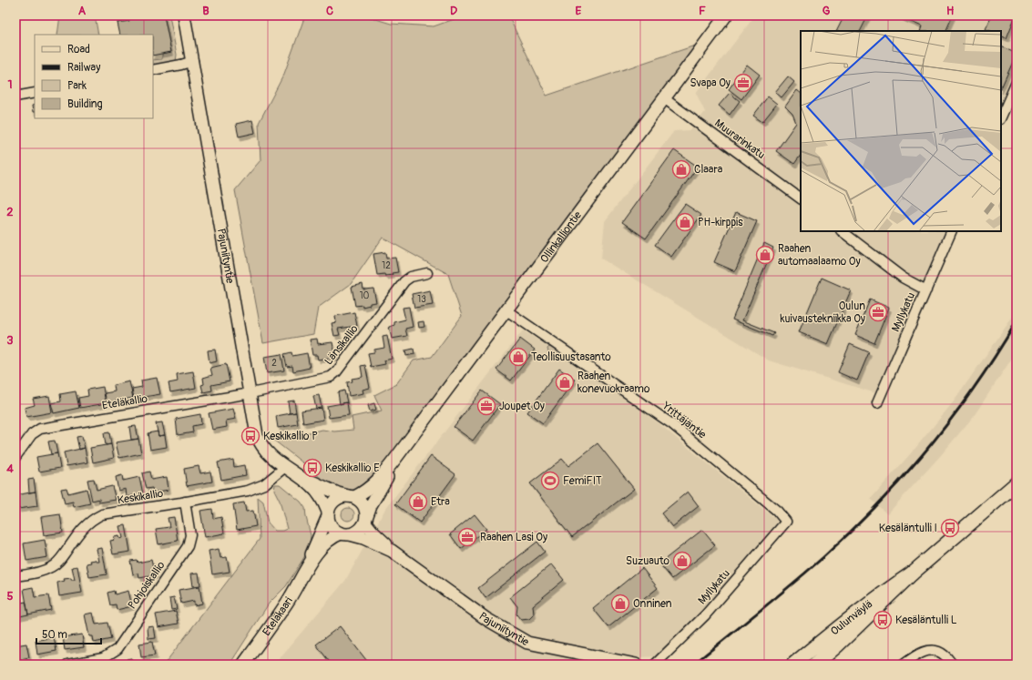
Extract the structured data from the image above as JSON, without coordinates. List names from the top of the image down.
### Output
{
  "streets": {
    "main road": ["Oulunväylä"],
    "street": [
      "Muurarinkatu",
      "Ollinkalliontie",
      "Pajuniityntie",
      "Myllykatu",
      "Länsikallio",
      "Eteläkallio",
      "Yrittäjäntie",
      "Keskikallio",
      "Pohjoiskallio",
      "Eteläkaari"
    ]
  },
  "crossings": [
    ["Muurarinkatu", "Ollinkalliontie"],
    ["Ollinkalliontie", "Pajuniityntie"],
    ["Ollinkalliontie", "Yrittäjäntie"],
    ["Ollinkalliontie", "Eteläkaari"],
    ["Pajuniityntie", "Länsikallio"],
    ["Pajuniityntie", "Eteläkallio"],
    ["Pajuniityntie", "Keskikallio"],
    ["Pajuniityntie", "Eteläkaari"],
    ["Myllykatu", "Yrittäjäntie"],
    ["Länsikallio", "Eteläkallio"],
    ["Keskikallio", "Pohjoiskallio"]
  ],
  "places": {
    "office": [
      "Svapa Oy",
      "Oulun kuivaustekniikka Oy",
      "Joupet Oy",
      "Raahen Lasi Oy"
    ],
    "shop": [
      "Claara",
      "PH-kirppis",
      "Raahen automaalaamo Oy",
      "Teollisuustasanto",
      "Raahen konevuokraamo",
      "Etra",
      "Suzuauto",
      "Onninen"
    ],
    "bus stop": [
      "Keskikallio P",
      "Keskikallio E",
      "Kesäläntulli I",
      "Kesäläntulli L"
    ],
    "sports": ["FemiFIT"]
  },
  "house_numbers": [
    "12",
    "10",
    "13",
    "2"
  ],
  "legend": [
    "Road",
    "Railway",
    "Park",
    "Building"
  ],
  "scale_bar": "50 m",
  "grid": {
    "columns": [
      "A",
      "B",
      "C",
      "D",
      "E",
      "F",
      "G",
      "H"
    ],
    "rows": [
      "1",
      "2",
      "3",
      "4",
      "5"
    ]
  }
}
